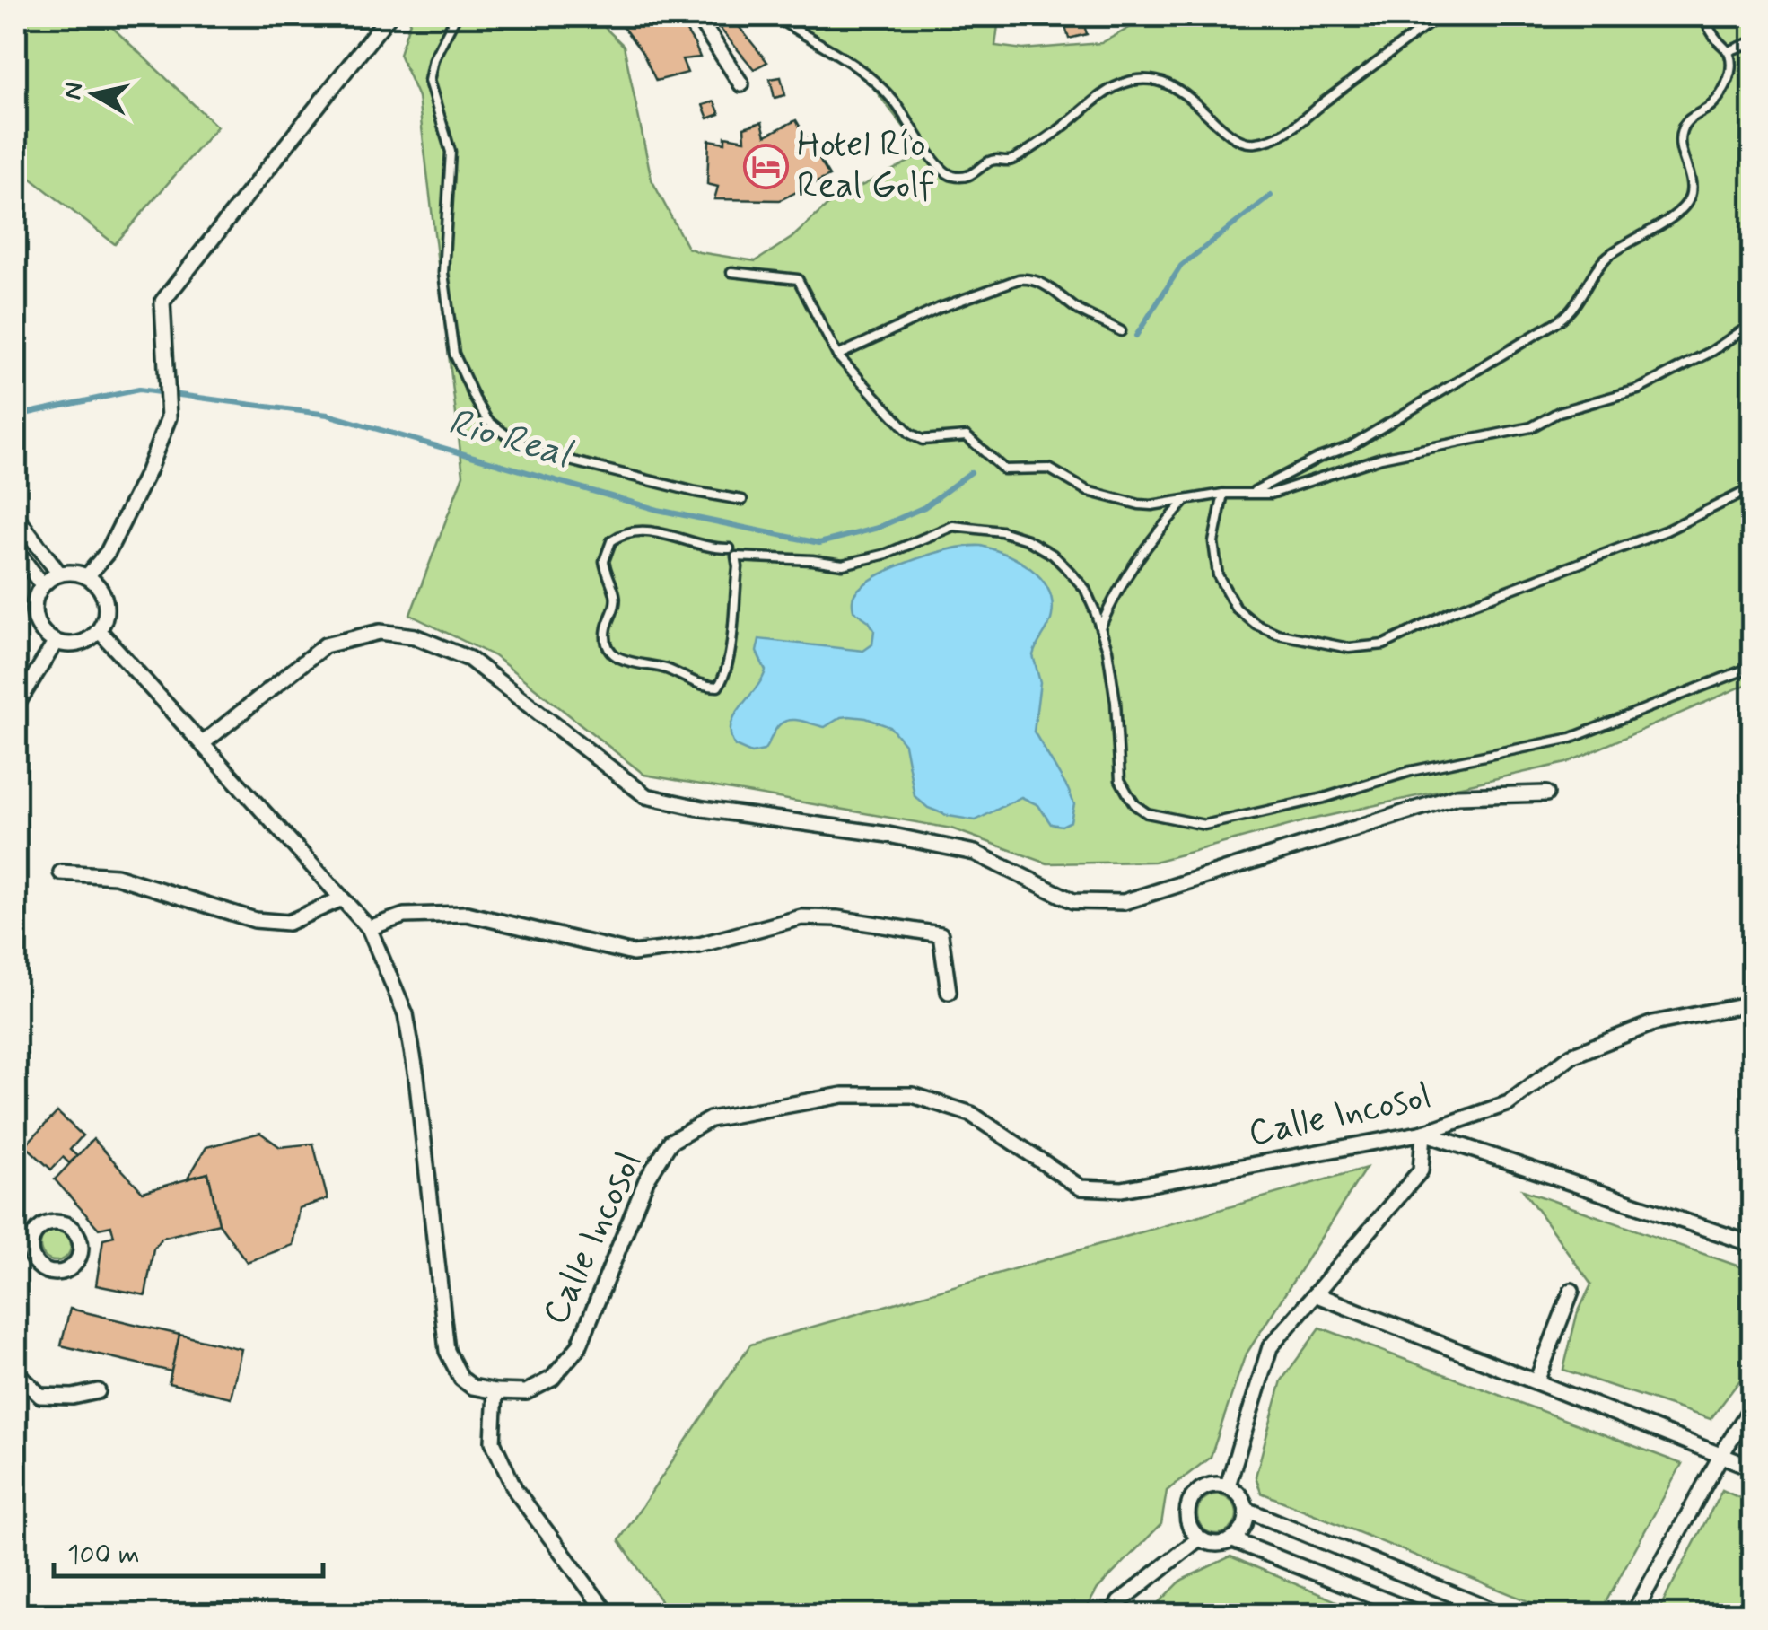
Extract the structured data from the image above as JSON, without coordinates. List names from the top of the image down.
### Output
{
  "streets": {
    "street": ["Calle Incosol"]
  },
  "water": ["Rio Real"],
  "places": {
    "hotel": ["Hotel Río Real Golf"]
  },
  "scale_bar": "100 m",
  "north": "left"
}
